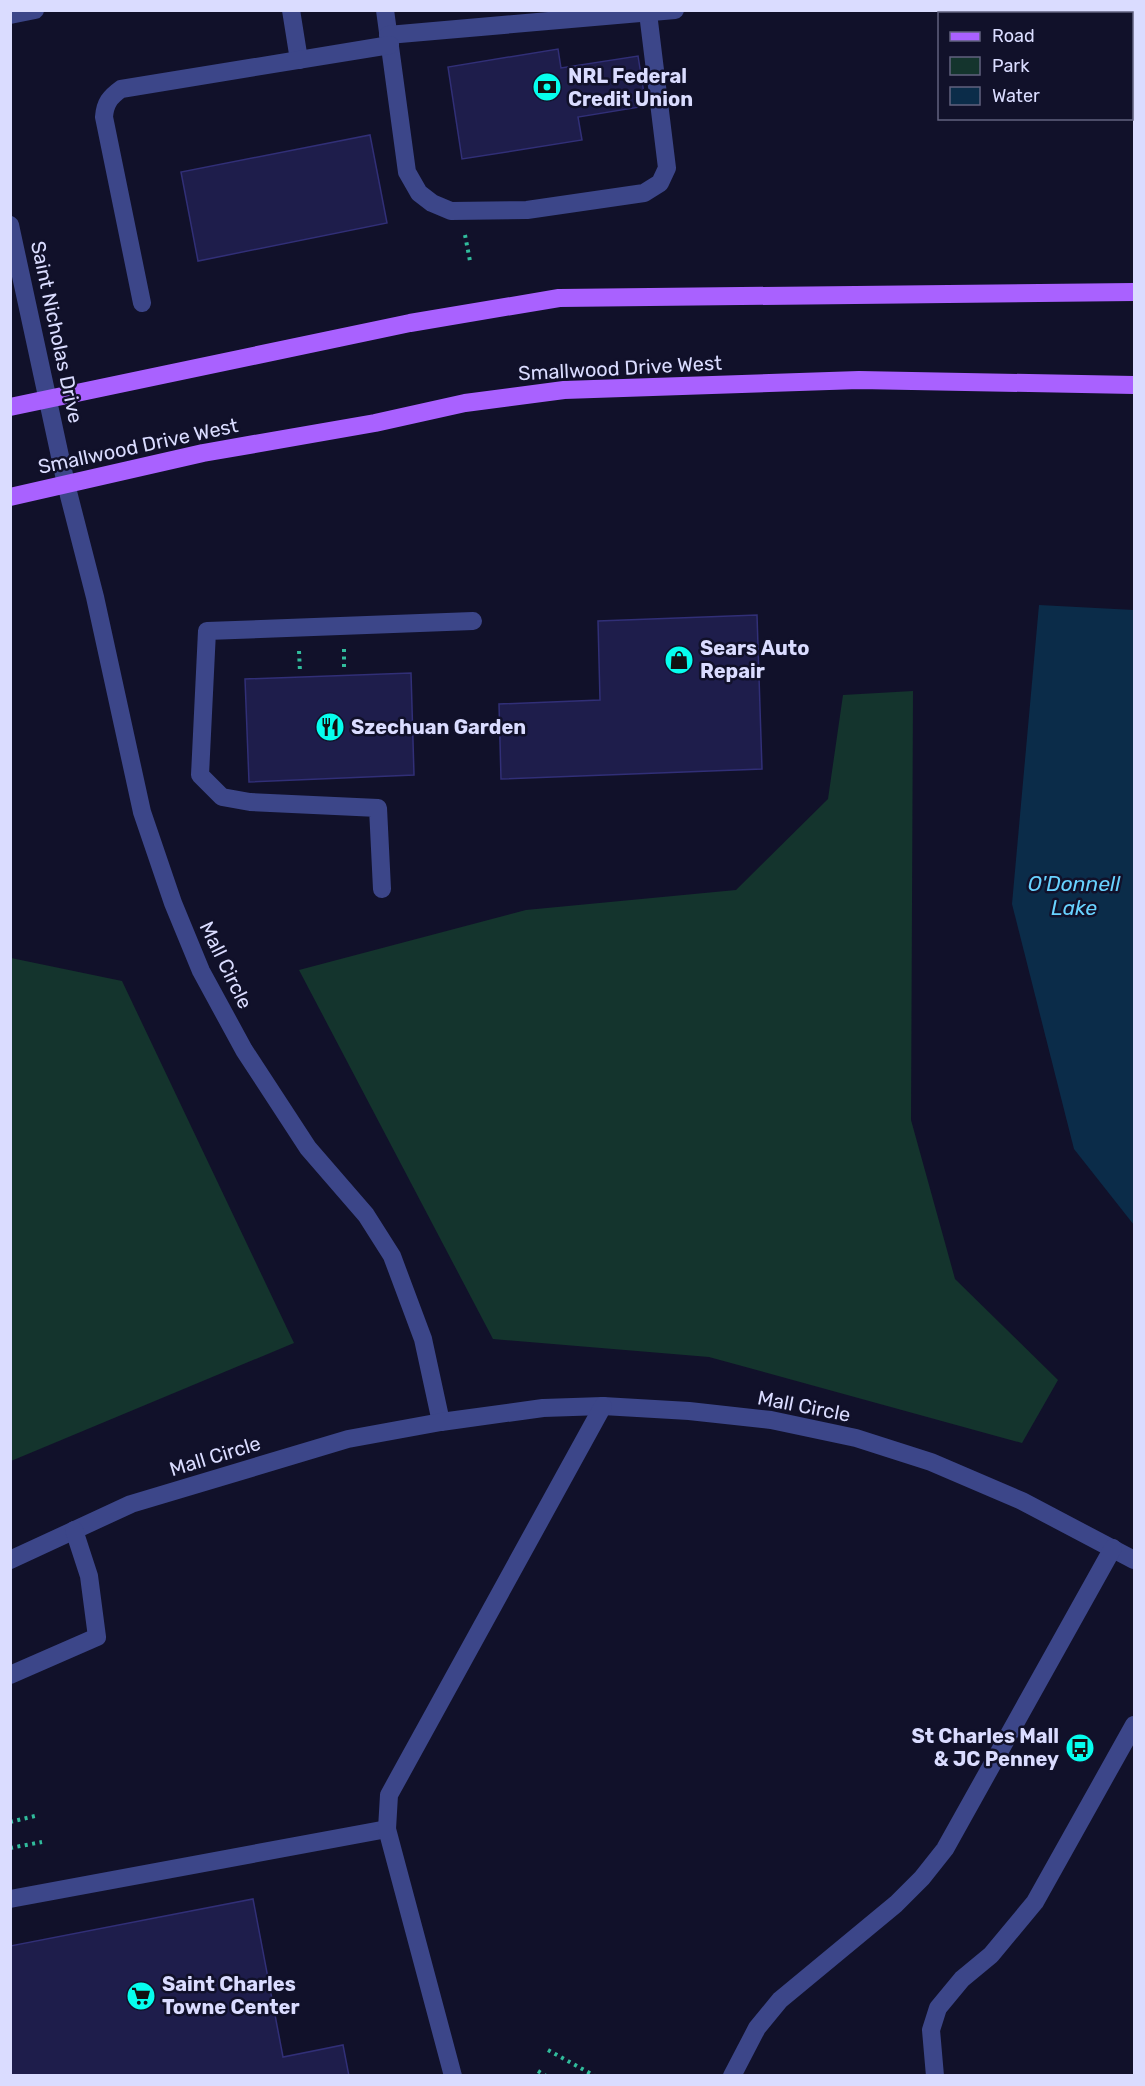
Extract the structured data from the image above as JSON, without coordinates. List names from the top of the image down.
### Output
{
  "streets": {
    "main road": ["Smallwood Drive West"],
    "street": ["Saint Nicholas Drive", "Mall Circle"]
  },
  "crossings": [
    ["Saint Nicholas Drive", "Smallwood Drive West"],
    ["Saint Nicholas Drive", "Mall Circle"],
    ["Smallwood Drive West", "Mall Circle"]
  ],
  "water": ["O'Donnell Lake"],
  "places": {
    "bank": ["NRL Federal Credit Union"],
    "shop": ["Sears Auto Repair"],
    "restaurant": ["Szechuan Garden"],
    "bus stop": ["St Charles Mall & JC Penney"],
    "supermarket": ["Saint Charles Towne Center"]
  },
  "legend": ["Road", "Park", "Water"]
}
